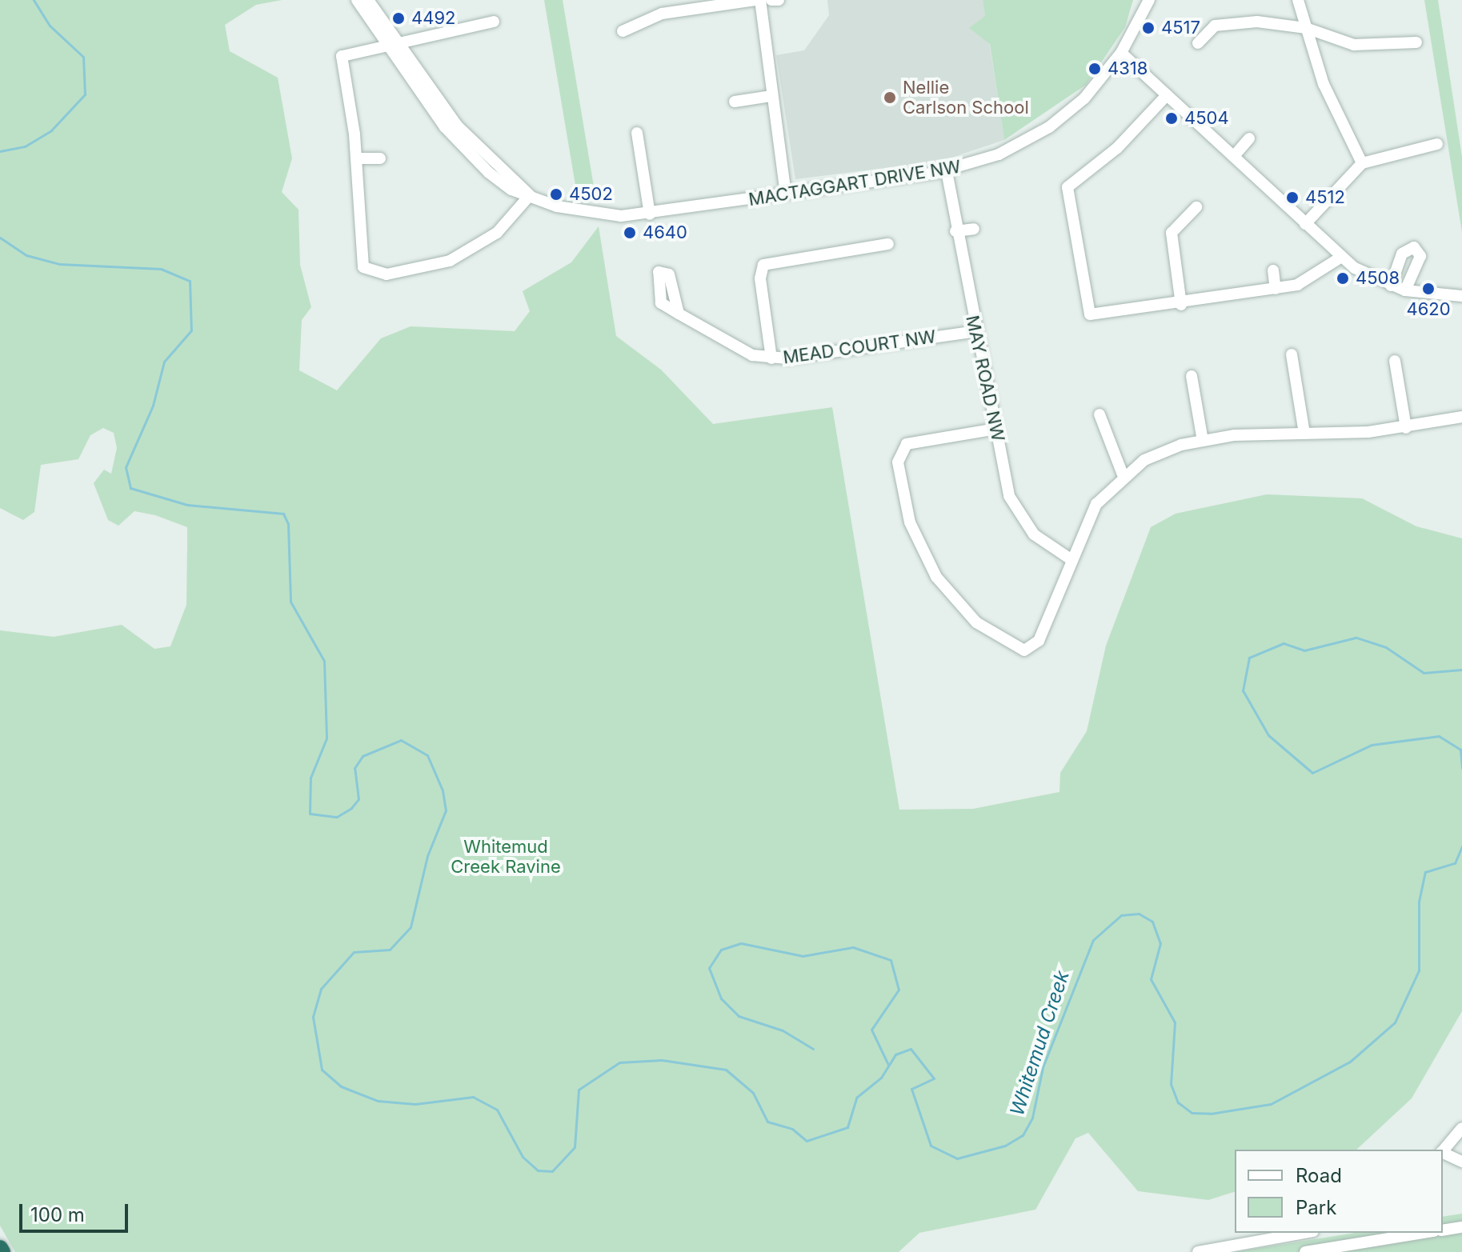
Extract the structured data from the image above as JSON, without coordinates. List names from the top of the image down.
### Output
{
  "streets": {
    "street": ["MACTAGGART DRIVE NW", "MEAD COURT NW", "MAY ROAD NW"]
  },
  "crossings": [
    ["MACTAGGART DRIVE NW", "MAY ROAD NW"],
    ["MEAD COURT NW", "MAY ROAD NW"]
  ],
  "water": ["Whitemud Creek"],
  "parks": ["Whitemud Creek Ravine"],
  "places": [
    "4492",
    "4517",
    "4318",
    "Nellie Carlson School",
    "4504",
    "4502",
    "4512",
    "4640",
    "4508",
    "4620"
  ],
  "legend": ["Road", "Park"],
  "scale_bar": "100 m"
}
